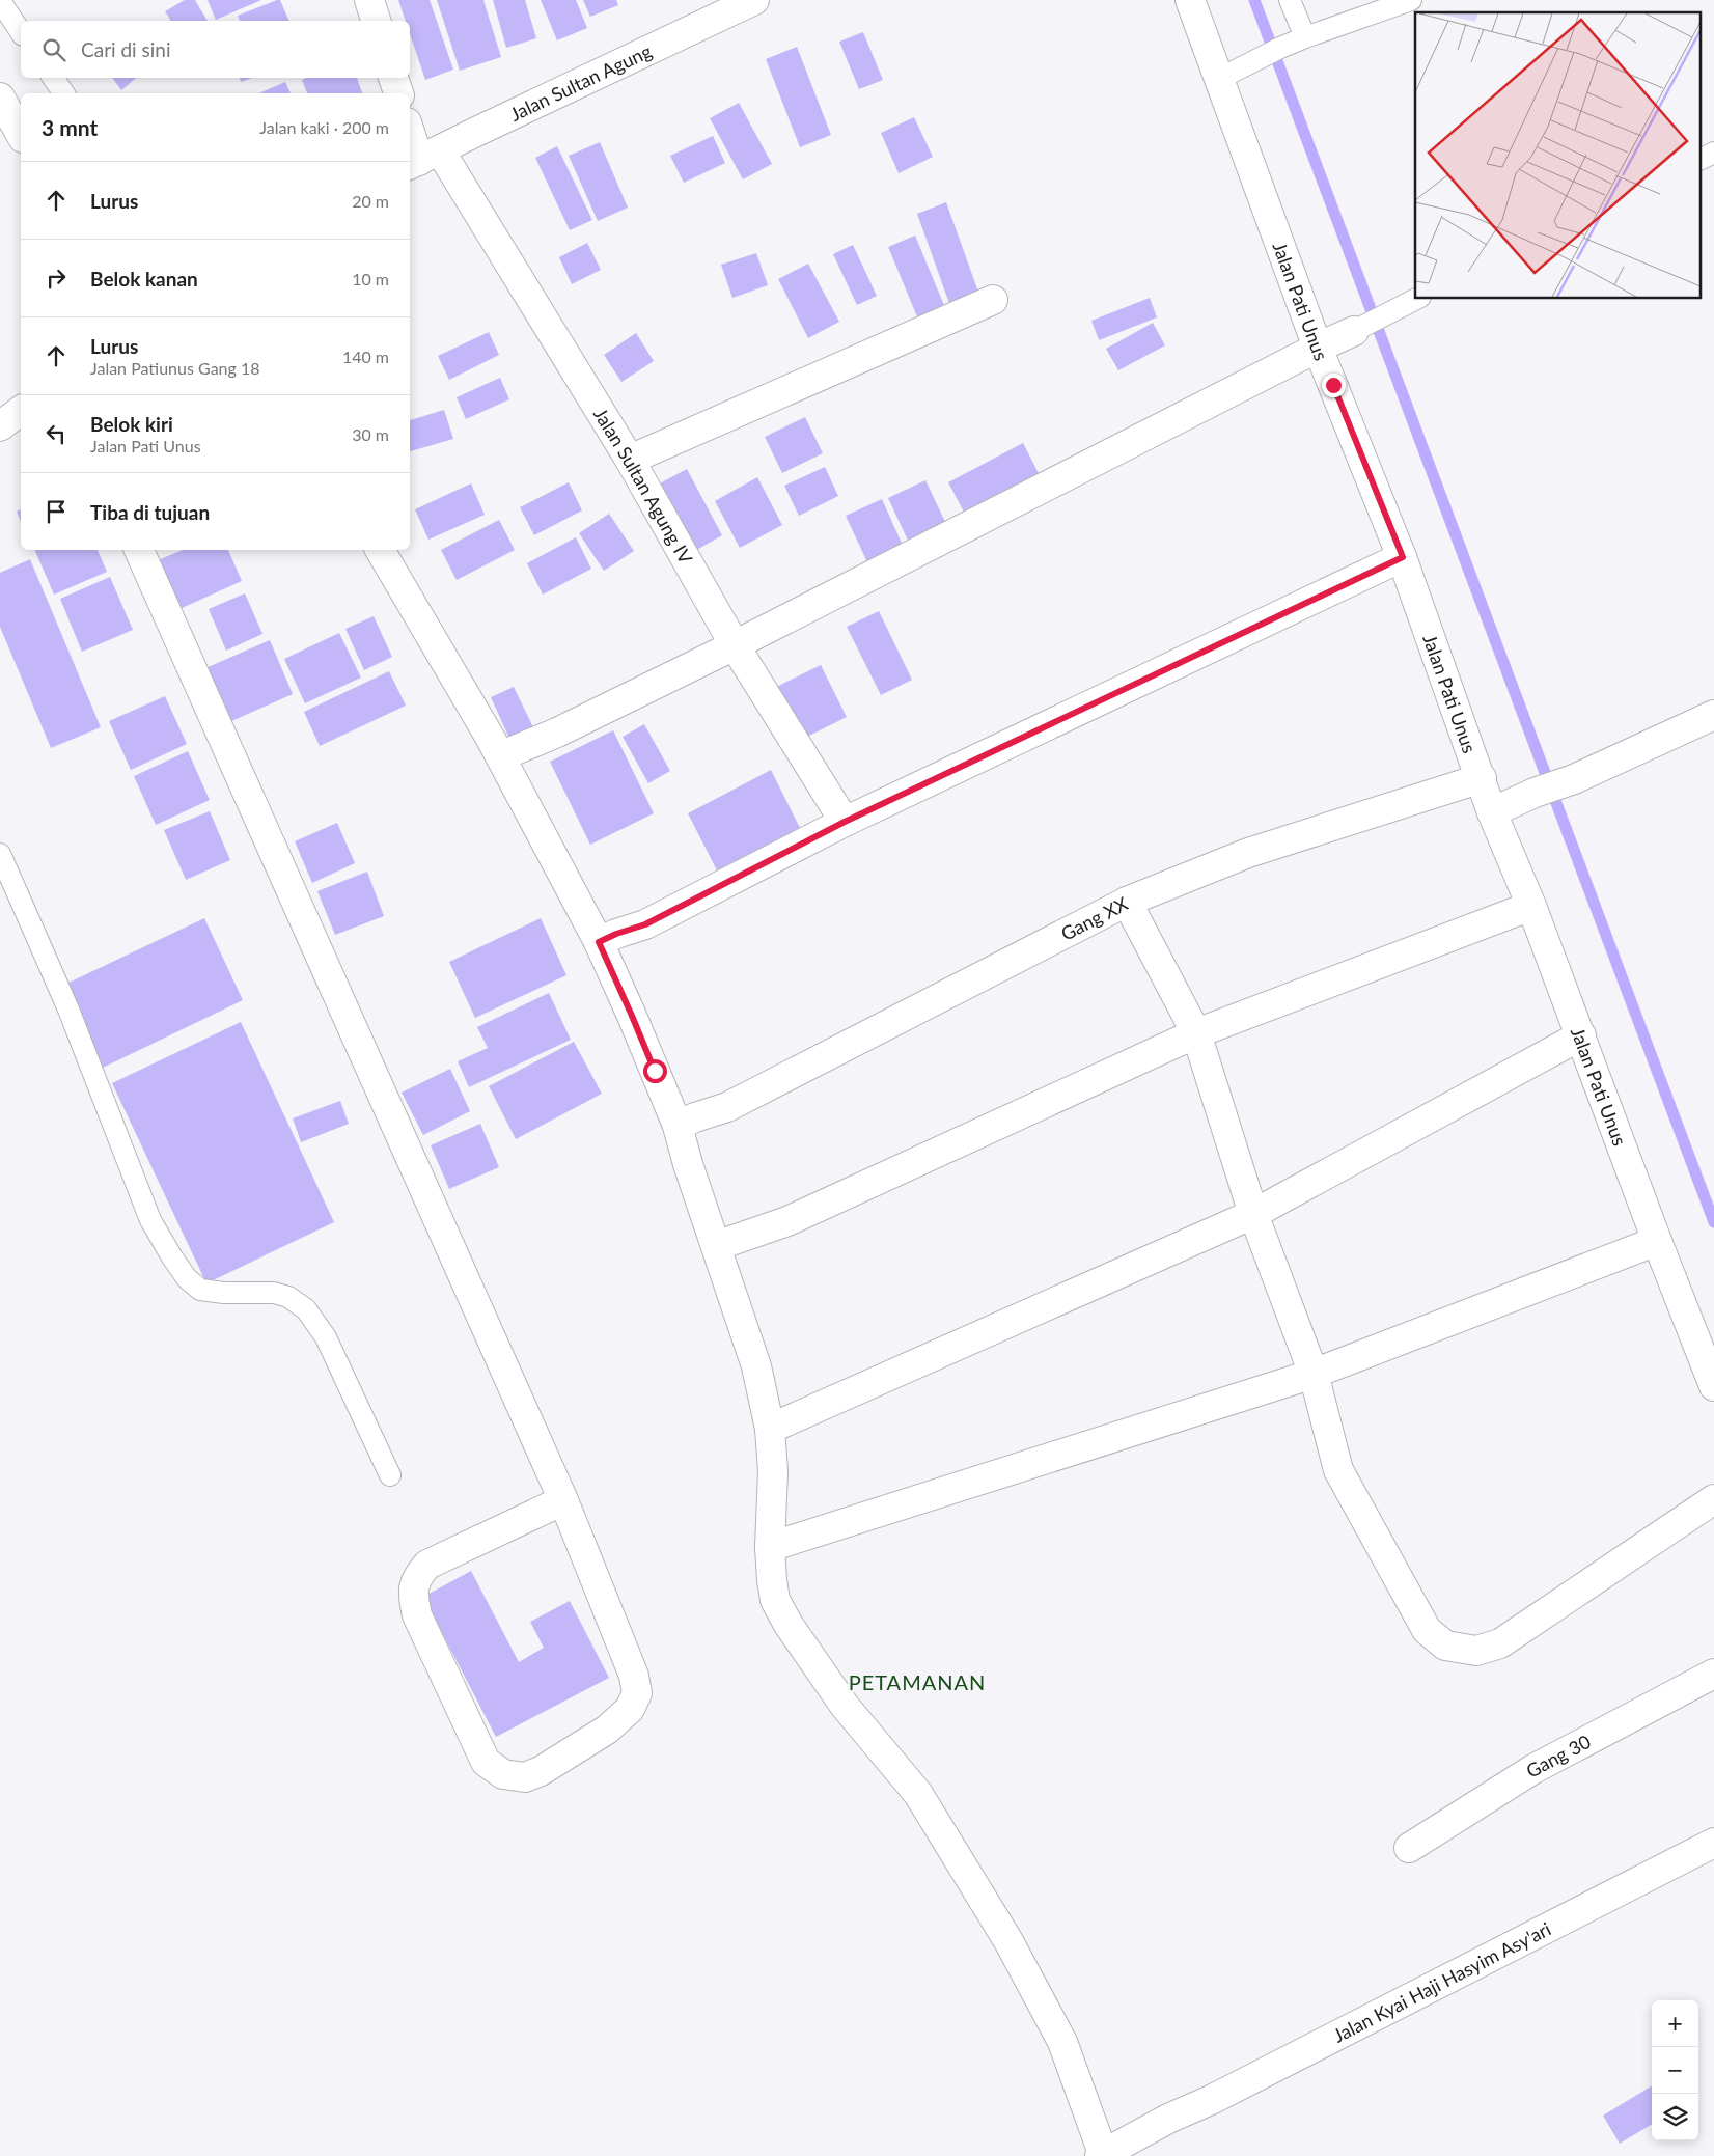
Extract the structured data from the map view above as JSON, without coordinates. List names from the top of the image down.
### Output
{
  "streets": {
    "main road": [
      "Jalan Sultan Agung",
      "Jalan Pati Unus",
      "Jalan Sultan Agung IV",
      "Gang XX",
      "Gang 30",
      "Jalan Kyai Haji Hasyim Asy'ari"
    ]
  },
  "crossings": [
    ["Jalan Sultan Agung", "Jalan Sultan Agung IV"],
    ["Jalan Pati Unus", "Gang XX"]
  ],
  "districts": ["PETAMANAN"],
  "page": {
    "search": "Cari di sini",
    "heading": ["3 mnt", "Jalan kaki · 200 m"],
    "list": [
      ["Lurus", "20 m"],
      ["Belok kanan", "10 m"],
      ["Lurus", "Jalan Patiunus Gang 18", "140 m"],
      ["Belok kiri", "Jalan Pati Unus", "30 m"],
      "Tiba di tujuan"
    ],
    "map_buttons": ["+", "−"]
  }
}
